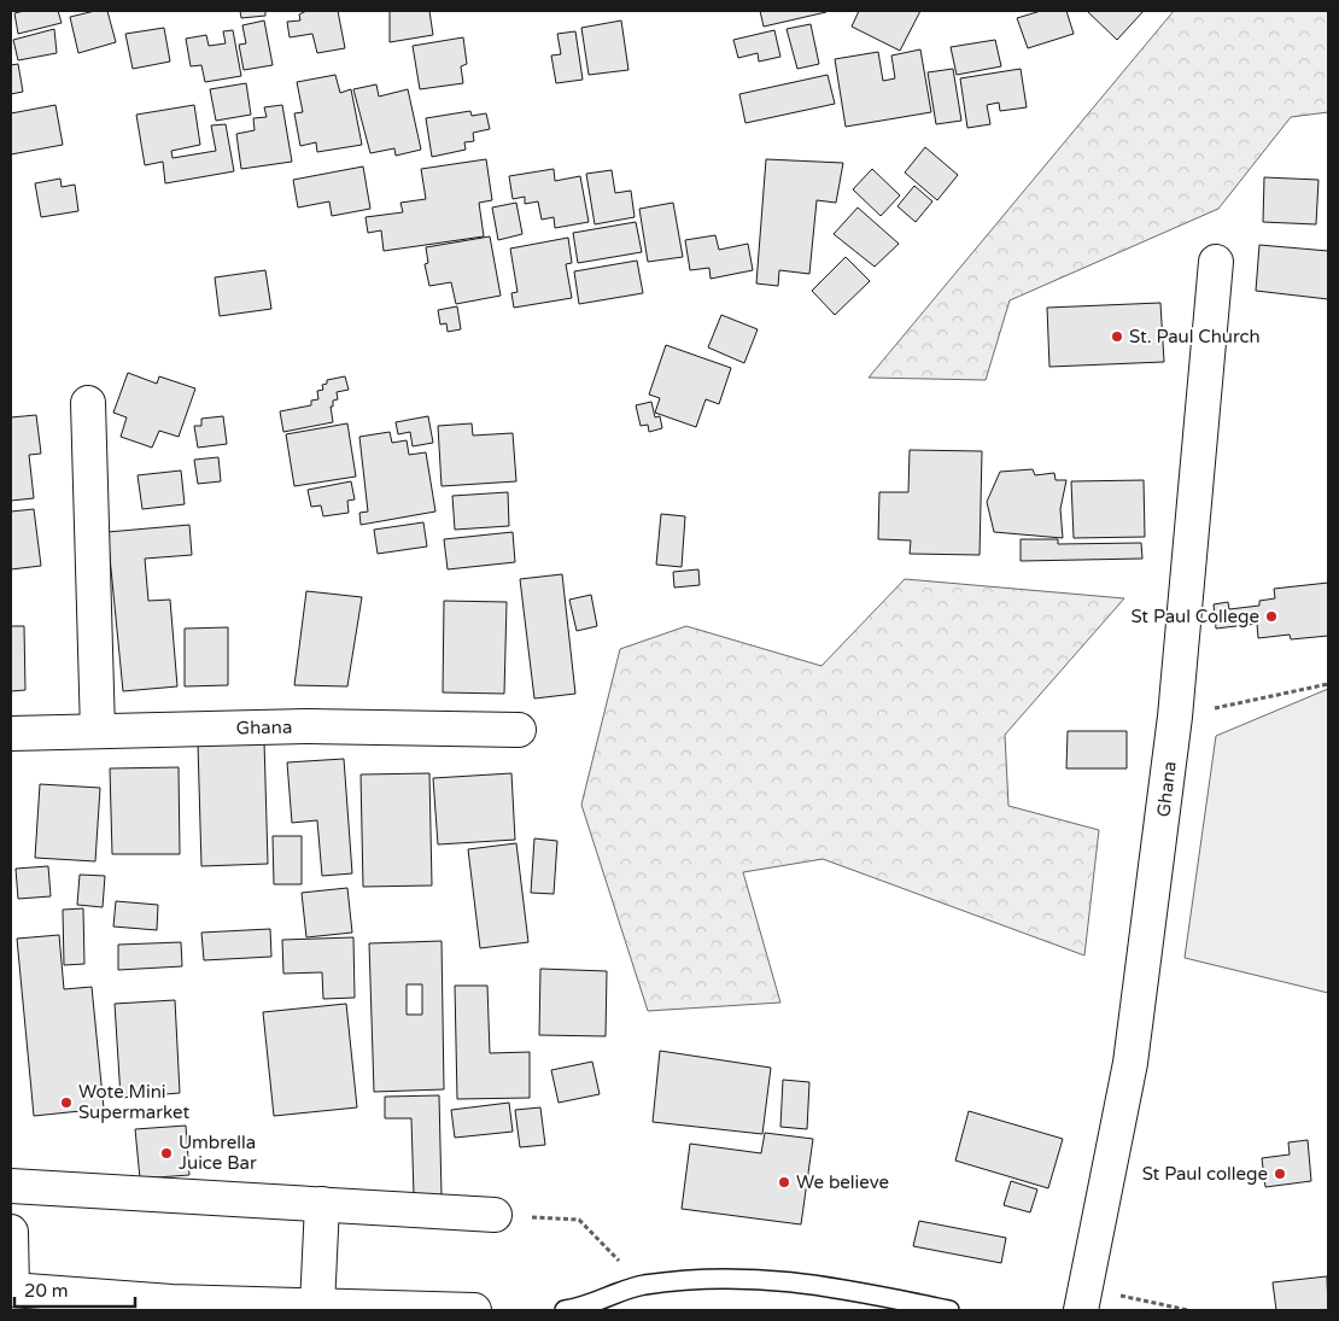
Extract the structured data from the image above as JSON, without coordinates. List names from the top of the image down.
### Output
{
  "streets": {
    "street": ["Ghana"]
  },
  "places": [
    "St. Paul Church",
    "St Paul College",
    "Wote Mini Supermarket",
    "Umbrella Juice Bar",
    "St Paul college",
    "We believe"
  ],
  "scale_bar": "20 m"
}
